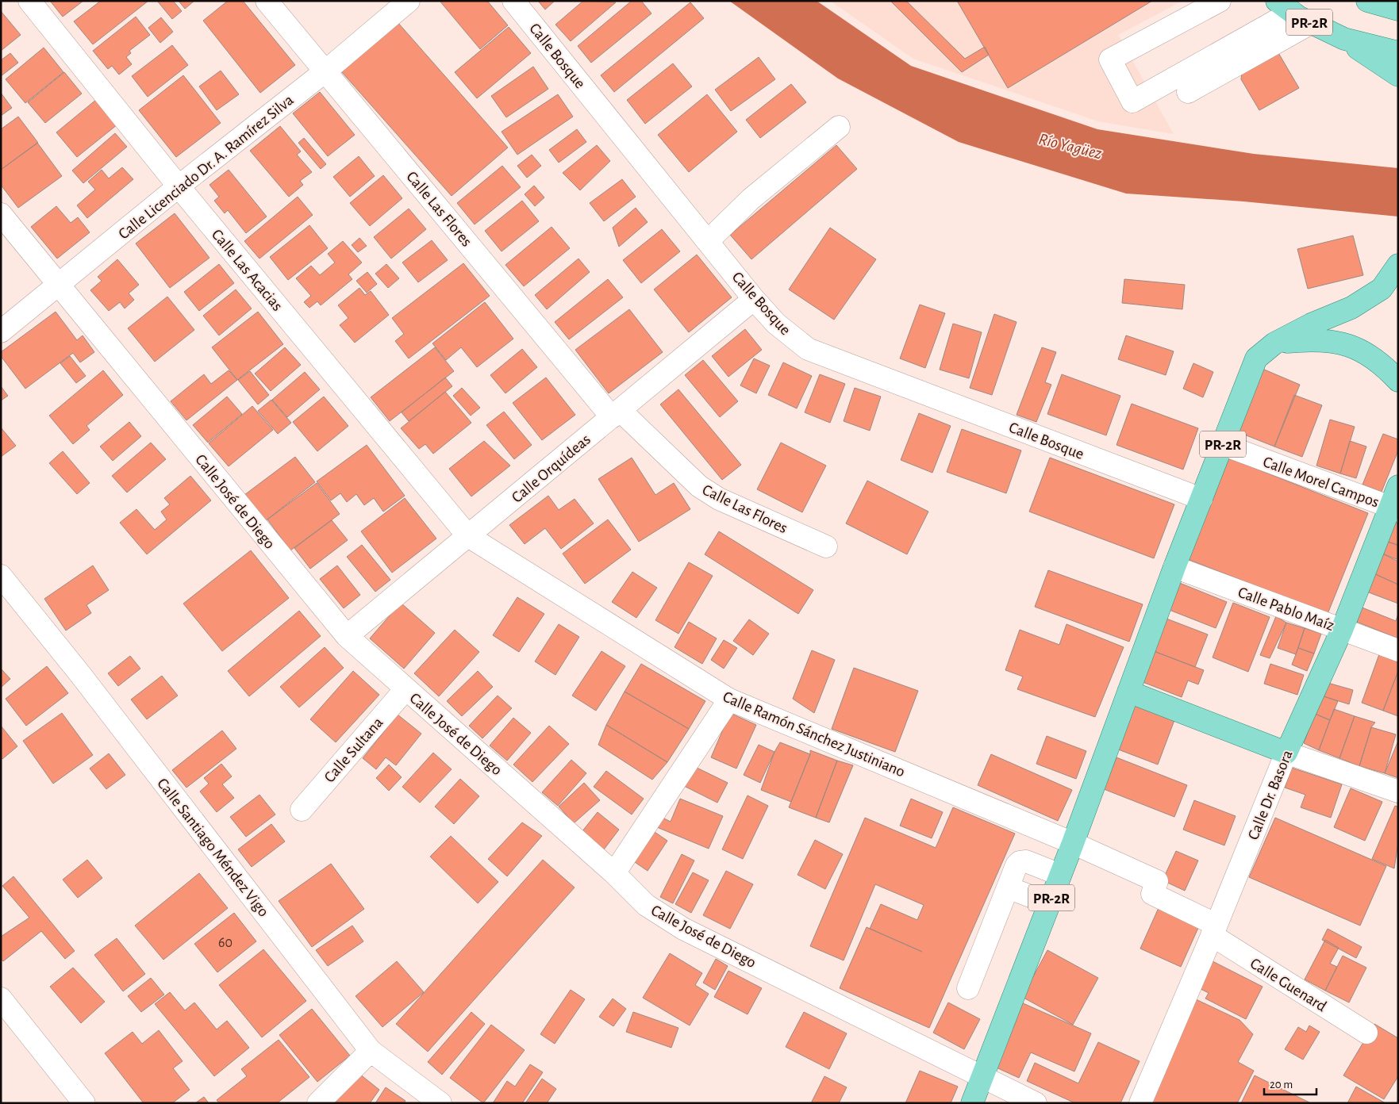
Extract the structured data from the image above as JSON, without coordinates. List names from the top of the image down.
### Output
{
  "streets": {
    "main road": ["PR-2R", "Calle Dr. Basora"],
    "street": [
      "Calle Bosque",
      "Calle Licenciado Dr. A. Ramírez Silva",
      "Calle Las Flores",
      "Calle Las Acacias",
      "Calle Orquídeas",
      "Calle Morel Campos",
      "Calle José de Diego",
      "Calle Pablo Maíz",
      "Calle Ramón Sánchez Justiniano",
      "Calle Sultana",
      "Calle Santiago Méndez Vigo",
      "Calle Guenard"
    ]
  },
  "crossings": [
    ["PR-2R", "Calle Bosque"],
    ["PR-2R", "Calle Morel Campos"],
    ["PR-2R", "Calle José de Diego"],
    ["PR-2R", "Calle Pablo Maíz"],
    ["PR-2R", "Calle Ramón Sánchez Justiniano"],
    ["Calle Bosque", "Calle Orquídeas"],
    ["Calle Licenciado Dr. A. Ramírez Silva", "Calle Las Flores"],
    ["Calle Licenciado Dr. A. Ramírez Silva", "Calle Las Acacias"],
    ["Calle Licenciado Dr. A. Ramírez Silva", "Calle José de Diego"],
    ["Calle Las Flores", "Calle Orquídeas"],
    ["Calle Las Acacias", "Calle Orquídeas"],
    ["Calle Las Acacias", "Calle Ramón Sánchez Justiniano"],
    ["Calle Orquídeas", "Calle José de Diego"],
    ["Calle Orquídeas", "Calle Ramón Sánchez Justiniano"],
    ["Calle Morel Campos", "Calle Dr. Basora"],
    ["Calle José de Diego", "Calle Sultana"],
    ["Calle Pablo Maíz", "Calle Dr. Basora"],
    ["Calle Ramón Sánchez Justiniano", "Calle Dr. Basora"],
    ["Calle Ramón Sánchez Justiniano", "Calle Guenard"],
    ["Calle Dr. Basora", "Calle Guenard"]
  ],
  "water": ["Río Yagüez"],
  "house_numbers": ["60"],
  "scale_bar": "20 m"
}
